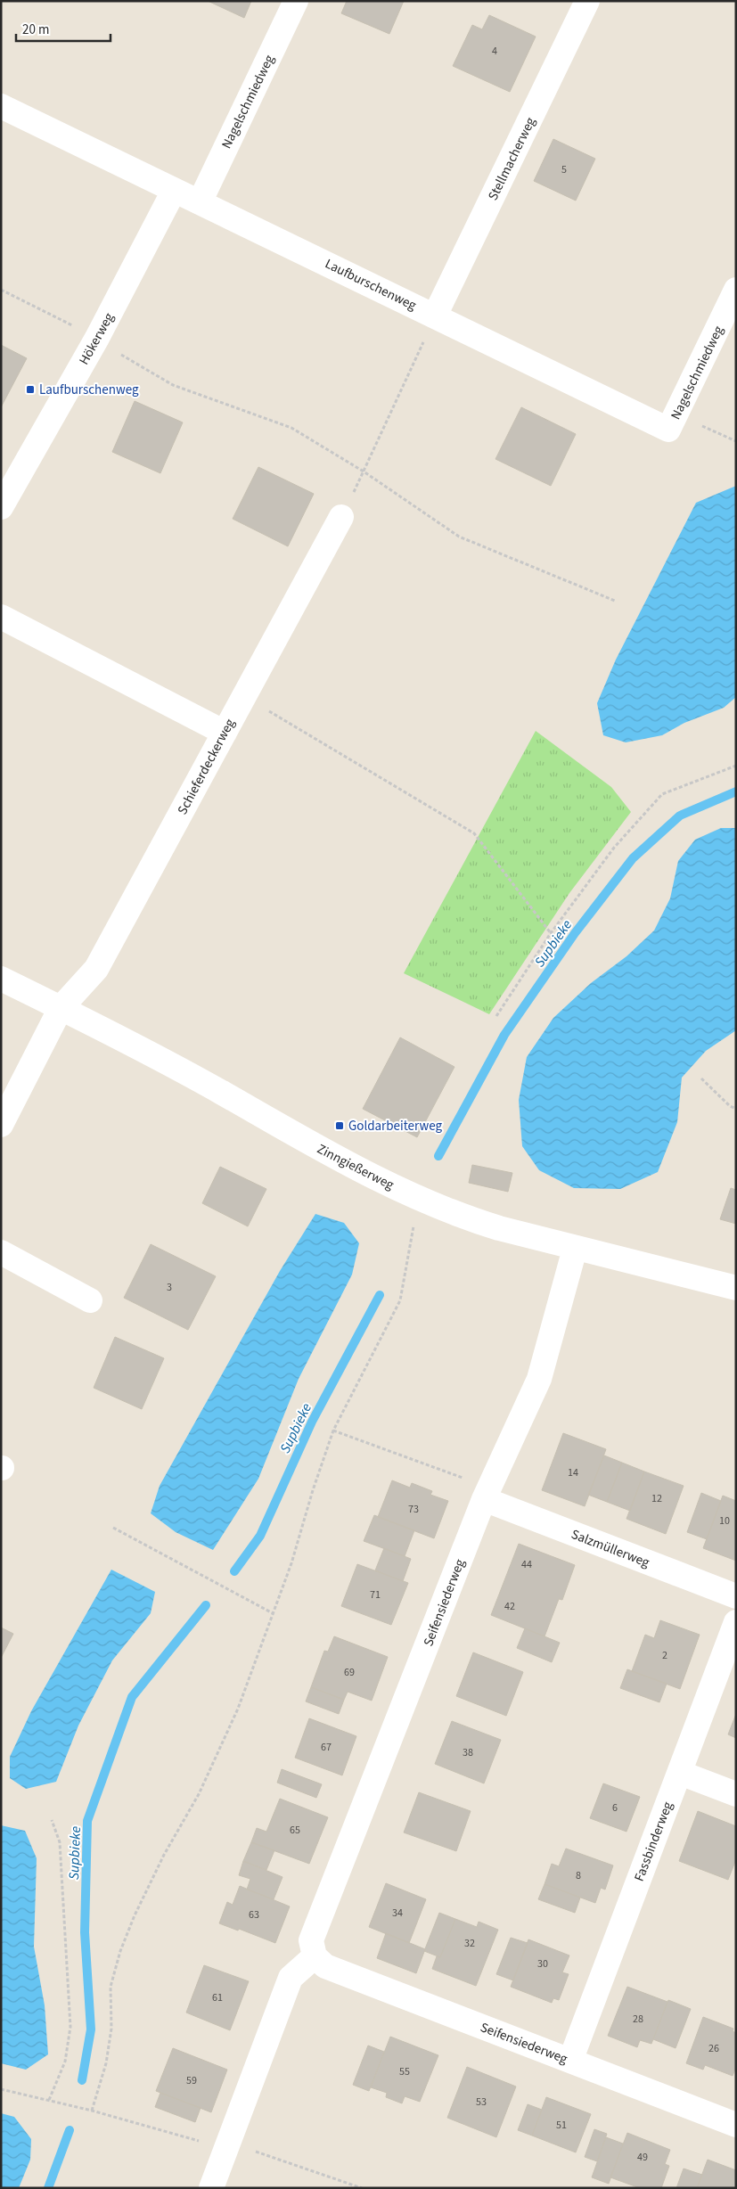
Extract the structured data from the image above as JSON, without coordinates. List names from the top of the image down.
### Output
{
  "streets": {
    "street": [
      "Nagelschmiedweg",
      "Stellmacherweg",
      "Laufburschenweg",
      "Hökerweg",
      "Schieferdeckerweg",
      "Zinngießerweg",
      "Salzmüllerweg",
      "Seifensiederweg",
      "Fassbinderweg"
    ]
  },
  "crossings": [
    ["Nagelschmiedweg", "Laufburschenweg"],
    ["Stellmacherweg", "Laufburschenweg"],
    ["Laufburschenweg", "Hökerweg"],
    ["Schieferdeckerweg", "Zinngießerweg"],
    ["Zinngießerweg", "Seifensiederweg"],
    ["Salzmüllerweg", "Seifensiederweg"],
    ["Seifensiederweg", "Fassbinderweg"]
  ],
  "water": ["Supbieke"],
  "places": {
    "transit": ["Laufburschenweg", "Goldarbeiterweg"]
  },
  "house_numbers": [
    "4",
    "5",
    "3",
    "14",
    "12",
    "73",
    "10",
    "44",
    "71",
    "42",
    "2",
    "69",
    "67",
    "38",
    "6",
    "65",
    "8",
    "34",
    "63",
    "32",
    "30",
    "61",
    "28",
    "26",
    "55",
    "59",
    "53",
    "51",
    "49"
  ],
  "scale_bar": "20 m"
}
